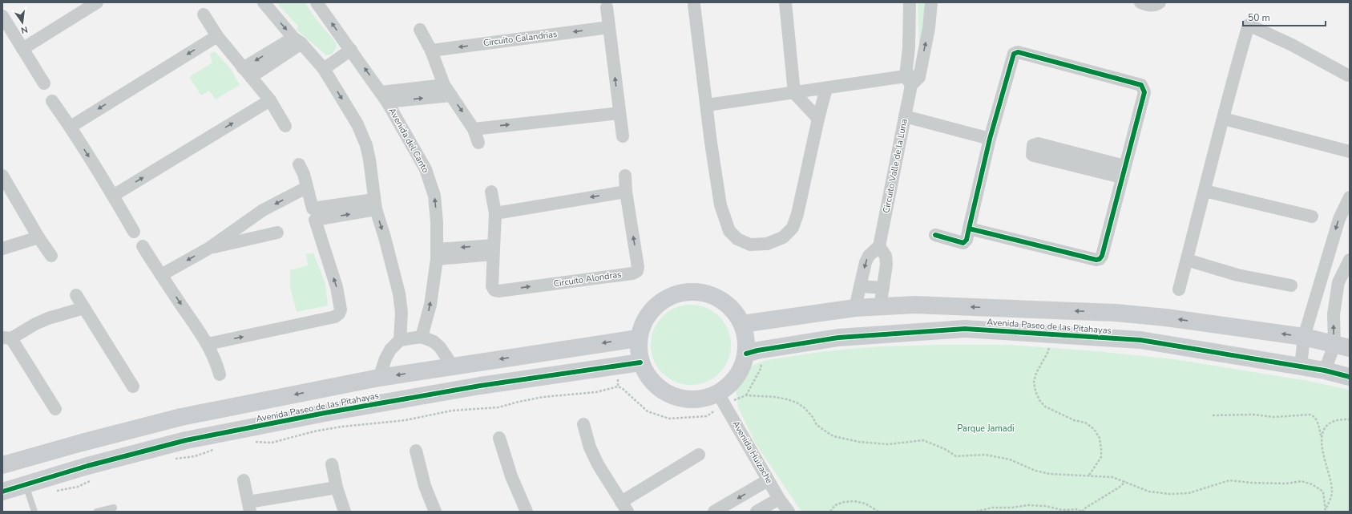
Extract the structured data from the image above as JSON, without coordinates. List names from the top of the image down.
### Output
{
  "streets": {
    "street": [
      "Circuito Calandrias",
      "Avenida del Canto",
      "Circuito Valle de la Luna",
      "Circuito Alondras",
      "Avenida Paseo de las Pitahayas",
      "Avenida Huizache"
    ]
  },
  "crossings": [
    ["Avenida Paseo de las Pitahayas", "Avenida Huizache"]
  ],
  "parks": ["Parque Jamadi"],
  "scale_bar": "50 m",
  "north": "bottom"
}
